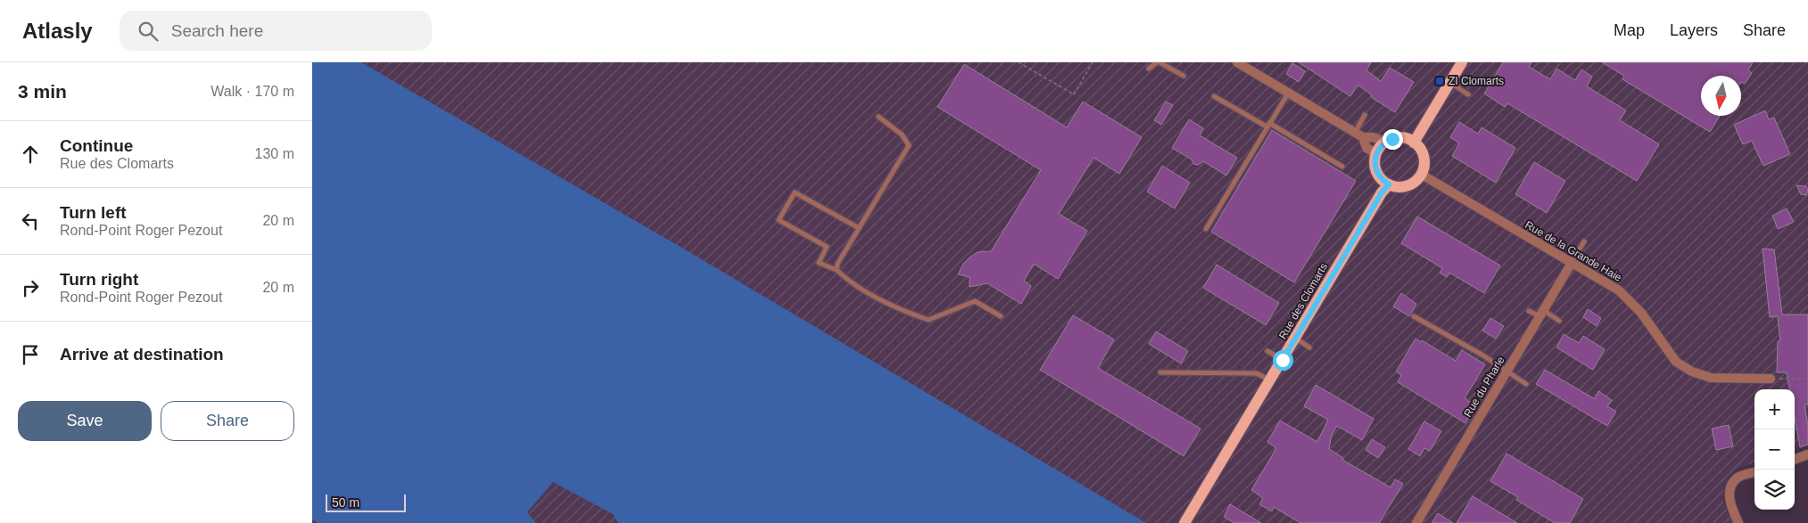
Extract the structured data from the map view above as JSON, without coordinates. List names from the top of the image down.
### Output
{
  "streets": {
    "main road": ["Rue des Clomarts"],
    "street": ["Rue de la Grande Haie", "Rue du Pharle"]
  },
  "crossings": [
    ["Rue de la Grande Haie", "Rue des Clomarts"],
    ["Rue de la Grande Haie", "Rue du Pharle"]
  ],
  "places": {
    "transit": ["ZI Clomarts"]
  },
  "scale_bar": "50 m",
  "north": "bottom",
  "page": {
    "header": "Atlasly",
    "search": "Search here",
    "nav": ["Map", "Layers", "Share"],
    "heading": ["3 min", "Walk · 170 m"],
    "list": [
      ["Continue", "Rue des Clomarts", "130 m"],
      ["Turn left", "Rond-Point Roger Pezout", "20 m"],
      ["Turn right", "Rond-Point Roger Pezout", "20 m"],
      "Arrive at destination"
    ],
    "buttons": ["Save", "Share"],
    "map_buttons": ["+", "−"],
    "scale": "50 m"
  }
}
